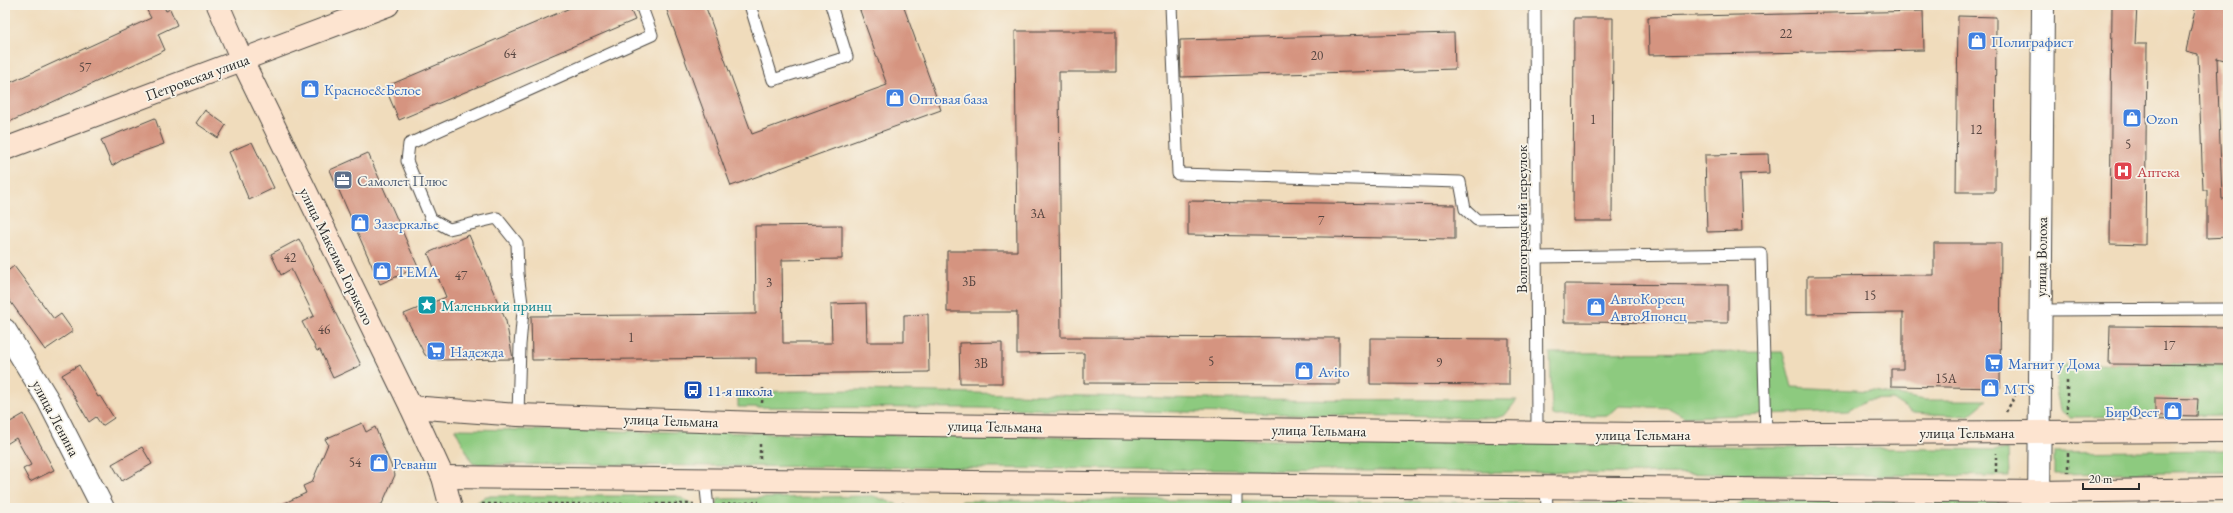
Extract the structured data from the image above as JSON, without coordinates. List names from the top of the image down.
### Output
{
  "streets": {
    "main road": ["Петровская улица", "улица Максима Горького", "улица Тельмана"],
    "street": ["улица Волоха", "улица Ленина"],
    "lane": ["Волгоградский переулок"]
  },
  "crossings": [
    ["Петровская улица", "улица Максима Горького"],
    ["Волгоградский переулок", "улица Тельмана"],
    ["улица Максима Горького", "улица Тельмана"],
    ["улица Волоха", "улица Тельмана"]
  ],
  "places": {
    "shop": [
      "Полиграфист",
      "Красное&Белое",
      "Оптовая база",
      "Ozon",
      "Зазеркалье",
      "ТЕМА",
      "АвтоКореец АвтоЯпонец",
      "Avito",
      "MTS",
      "БирФест",
      "Реванш"
    ],
    "hospital": ["Аптека"],
    "office": ["Самолет Плюс"],
    "place": ["Маленький принц"],
    "supermarket": ["Надежда", "Магнит у Дома"],
    "bus stop": ["11-я школа"]
  },
  "house_numbers": [
    "22",
    "64",
    "20",
    "57",
    "1",
    "12",
    "5",
    "3А",
    "7",
    "42",
    "47",
    "3Б",
    "3",
    "15",
    "46",
    "1",
    "17",
    "5",
    "9",
    "3В",
    "15А",
    "54"
  ],
  "scale_bar": "20 m"
}
